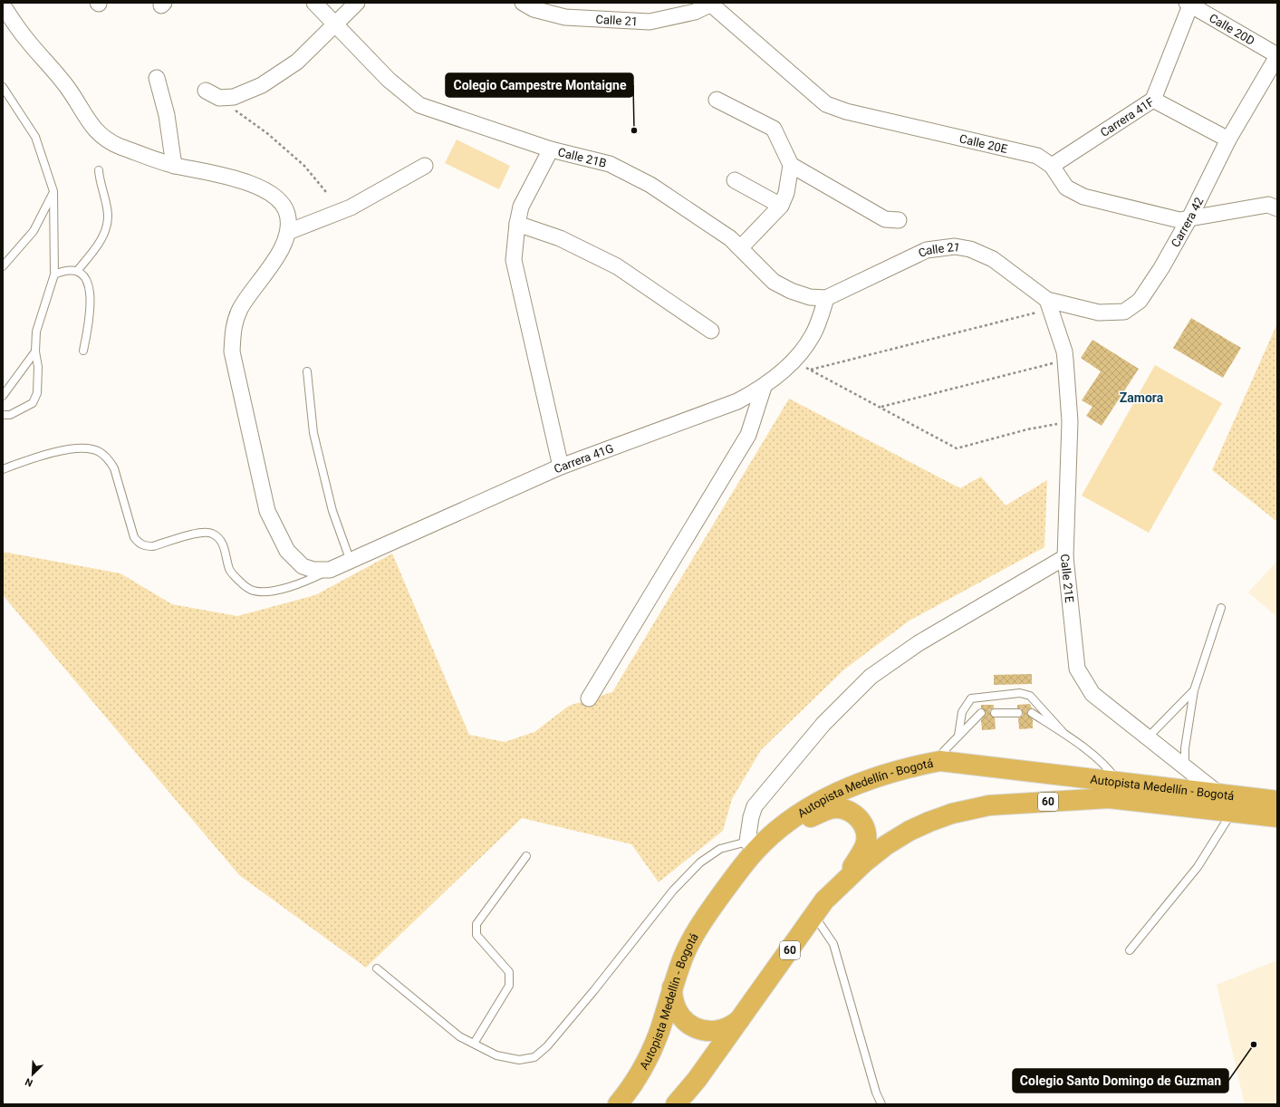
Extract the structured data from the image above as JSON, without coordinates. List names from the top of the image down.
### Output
{
  "streets": {
    "highway": ["Autopista Medellín - Bogotá", "60"],
    "street": [
      "Calle 21",
      "Calle 20D",
      "Carrera 41F",
      "Calle 20E",
      "Calle 21B",
      "Carrera 42",
      "Carrera 41G",
      "Calle 21E"
    ]
  },
  "crossings": [
    ["Calle 21", "Calle 20E"],
    ["Calle 21", "Calle 21B"],
    ["Calle 21", "Carrera 42"],
    ["Calle 21", "Carrera 41G"],
    ["Calle 21", "Calle 21E"],
    ["Calle 20D", "Carrera 41F"],
    ["Calle 20D", "Carrera 42"],
    ["Carrera 41F", "Calle 20E"],
    ["Calle 20E", "Carrera 42"],
    ["Calle 21B", "Carrera 41G"],
    ["Carrera 42", "Calle 21E"],
    ["Calle 21E", "Autopista Medellín - Bogotá"]
  ],
  "districts": ["Zamora"],
  "places": ["Colegio Campestre Montaigne", "Colegio Santo Domingo de Guzman"],
  "north": "bottom left"
}
